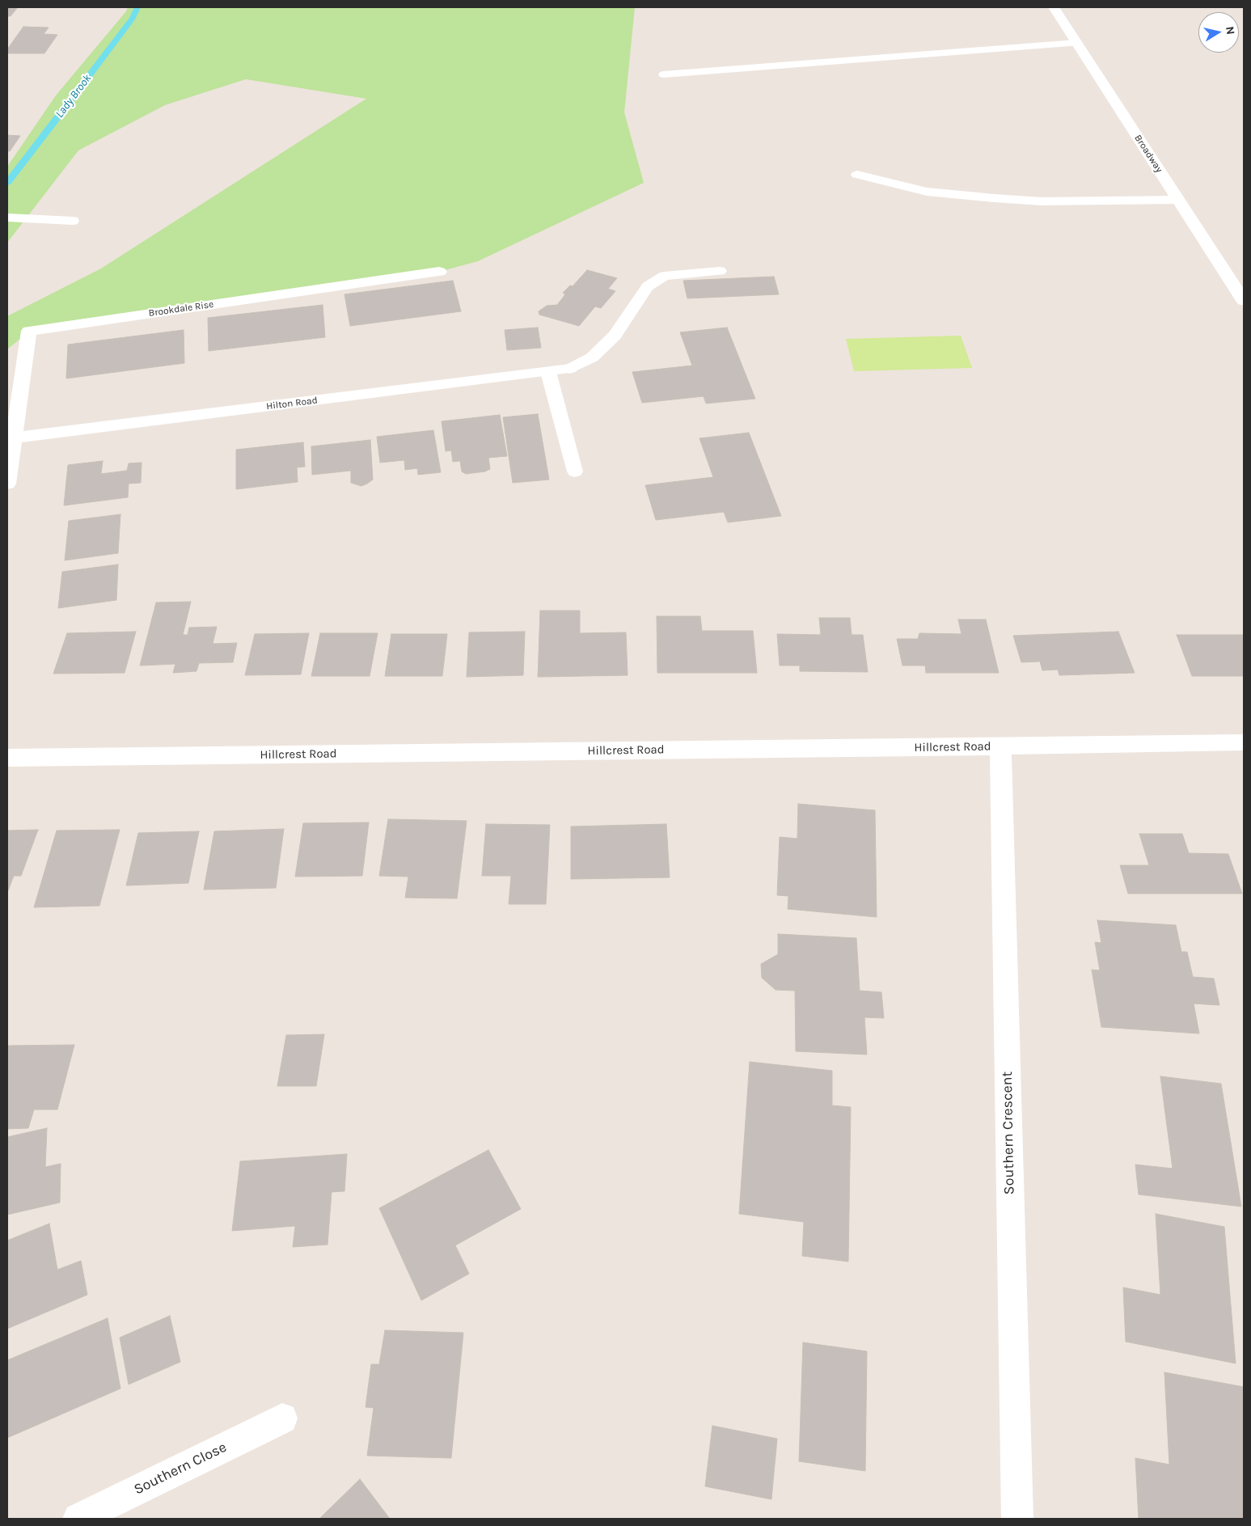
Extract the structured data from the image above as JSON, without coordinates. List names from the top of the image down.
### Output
{
  "streets": {
    "street": [
      "Broadway",
      "Brookdale Rise",
      "Hilton Road",
      "Hillcrest Road",
      "Southern Crescent",
      "Southern Close"
    ]
  },
  "crossings": [
    ["Brookdale Rise", "Hilton Road"],
    ["Hillcrest Road", "Southern Crescent"]
  ],
  "water": ["Lady Brook"],
  "north": "right"
}
